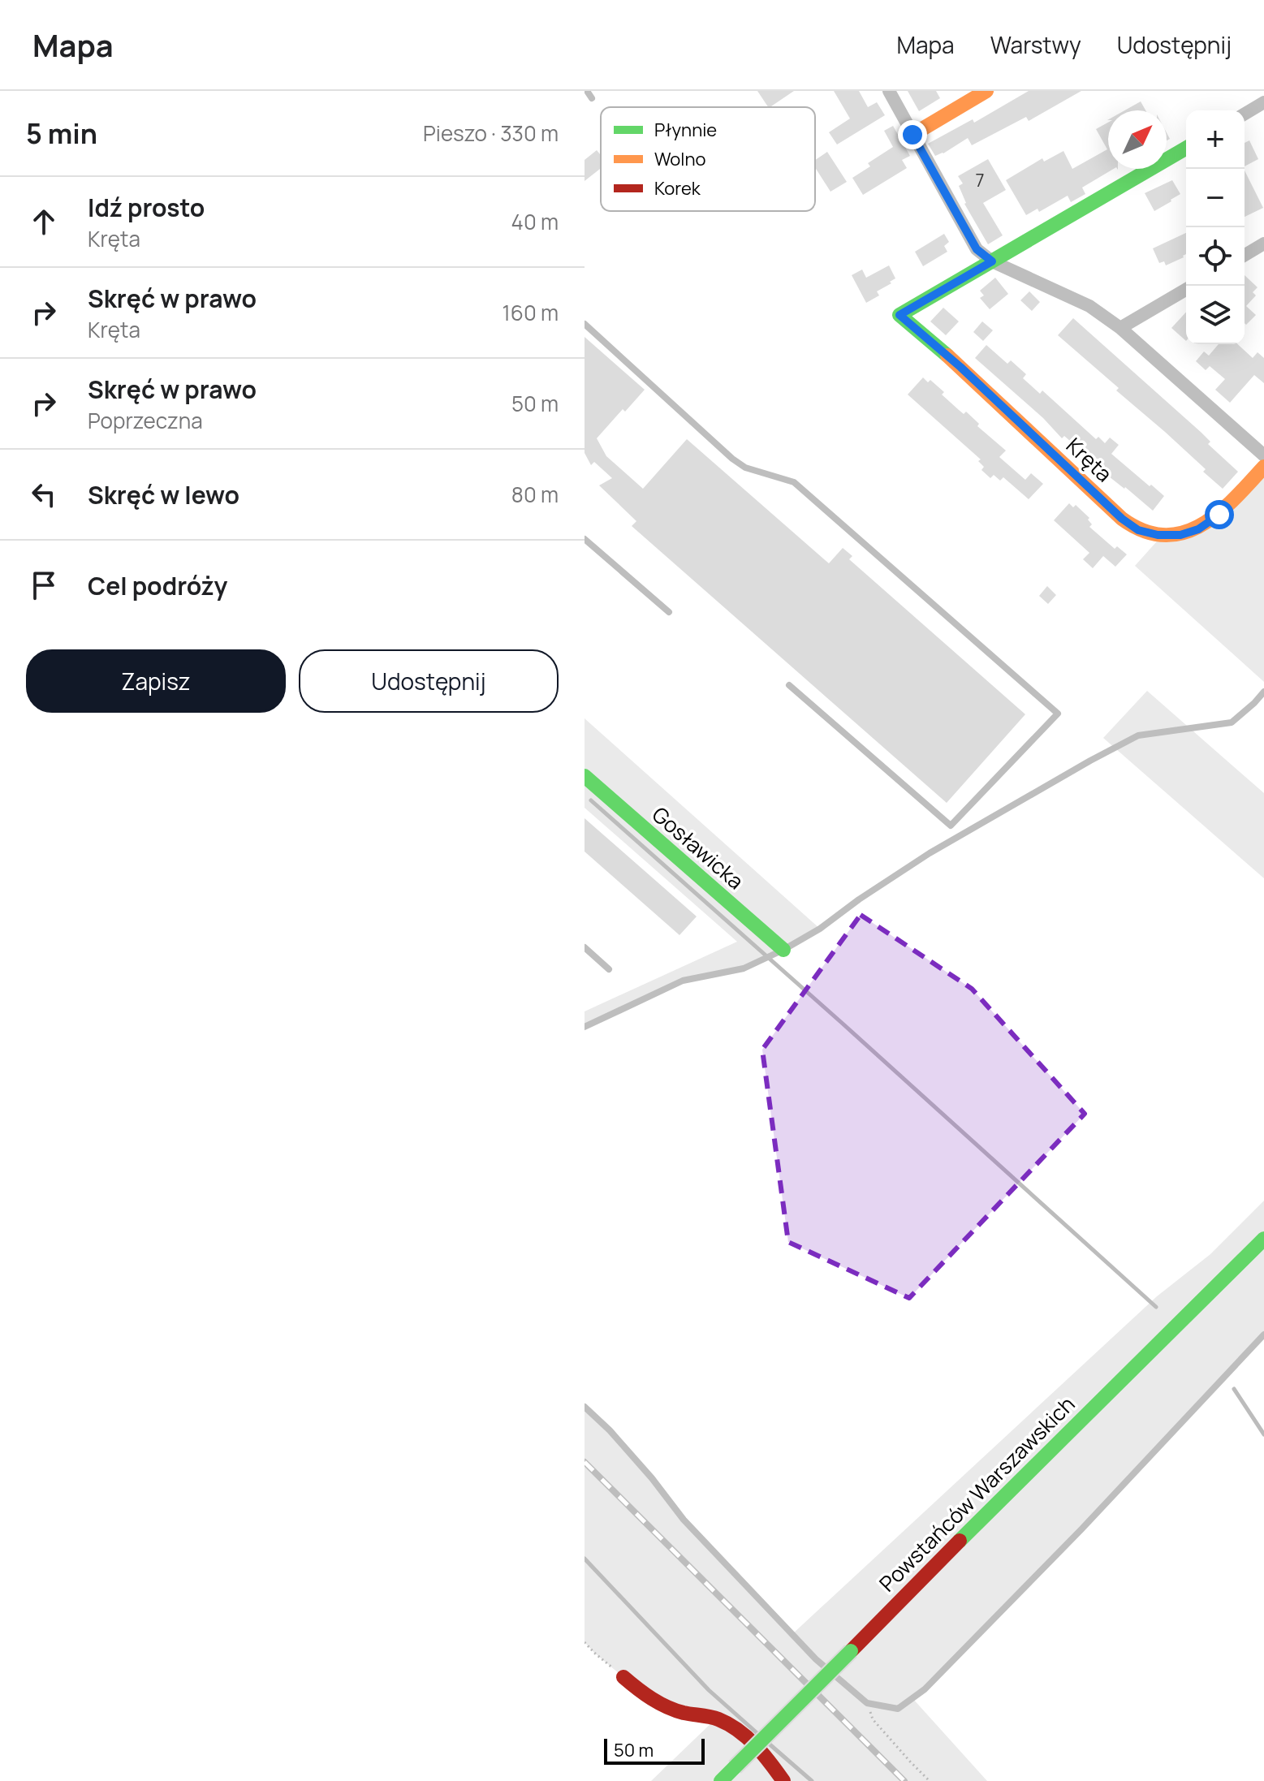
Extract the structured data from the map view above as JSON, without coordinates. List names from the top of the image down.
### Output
{
  "streets": {
    "street": ["Kręta", "Gosławicka", "Powstańców Warszawskich"]
  },
  "house_numbers": ["7"],
  "legend": ["Płynnie", "Wolno", "Korek"],
  "scale_bar": "50 m",
  "north": "top right",
  "page": {
    "header": "Mapa",
    "nav": ["Mapa", "Warstwy", "Udostępnij"],
    "heading": ["5 min", "Pieszo · 330 m"],
    "map_buttons": ["+", "−"],
    "list": [
      ["Idź prosto", "Kręta", "40 m"],
      ["Skręć w prawo", "Kręta", "160 m"],
      ["Skręć w prawo", "Poprzeczna", "50 m"],
      ["Skręć w lewo", "80 m"],
      "Cel podróży"
    ],
    "buttons": ["Zapisz", "Udostępnij"],
    "scale": "50 m"
  }
}
